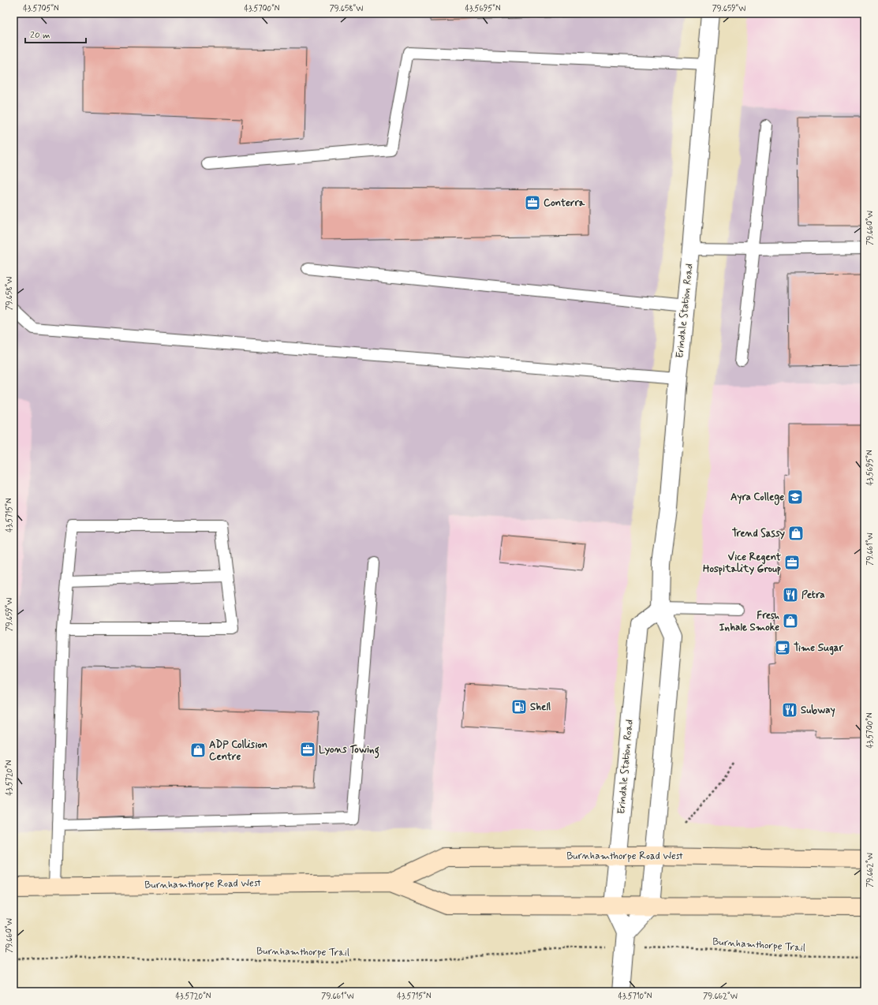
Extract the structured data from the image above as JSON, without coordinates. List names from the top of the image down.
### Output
{
  "streets": {
    "main road": ["Burnhamthorpe Road West"],
    "street": ["Erindale Station Road"],
    "path": ["Burnhamthorpe Trail"]
  },
  "crossings": [
    ["Erindale Station Road", "Burnhamthorpe Road West"]
  ],
  "places": {
    "office": ["Conterra", "Vice Regent Hospitality Group", "Lyons Towing"],
    "school or university": ["Ayra College"],
    "shop": ["Trend Sassy", "Fresh Inhale Smoke", "ADP Collision Centre"],
    "restaurant": ["Petra", "Subway"],
    "cafe": ["Time Sugar"],
    "fuel station": ["Shell"]
  },
  "scale_bar": "20 m",
  "coordinates": [
    "43.5705°N",
    "43.5700°N",
    "79.658°W",
    "43.5695°N",
    "79.659°W",
    "79.660°W",
    "43.5715°N",
    "79.661°W",
    "43.5720°N",
    "79.662°W",
    "43.5710°N"
  ]
}
